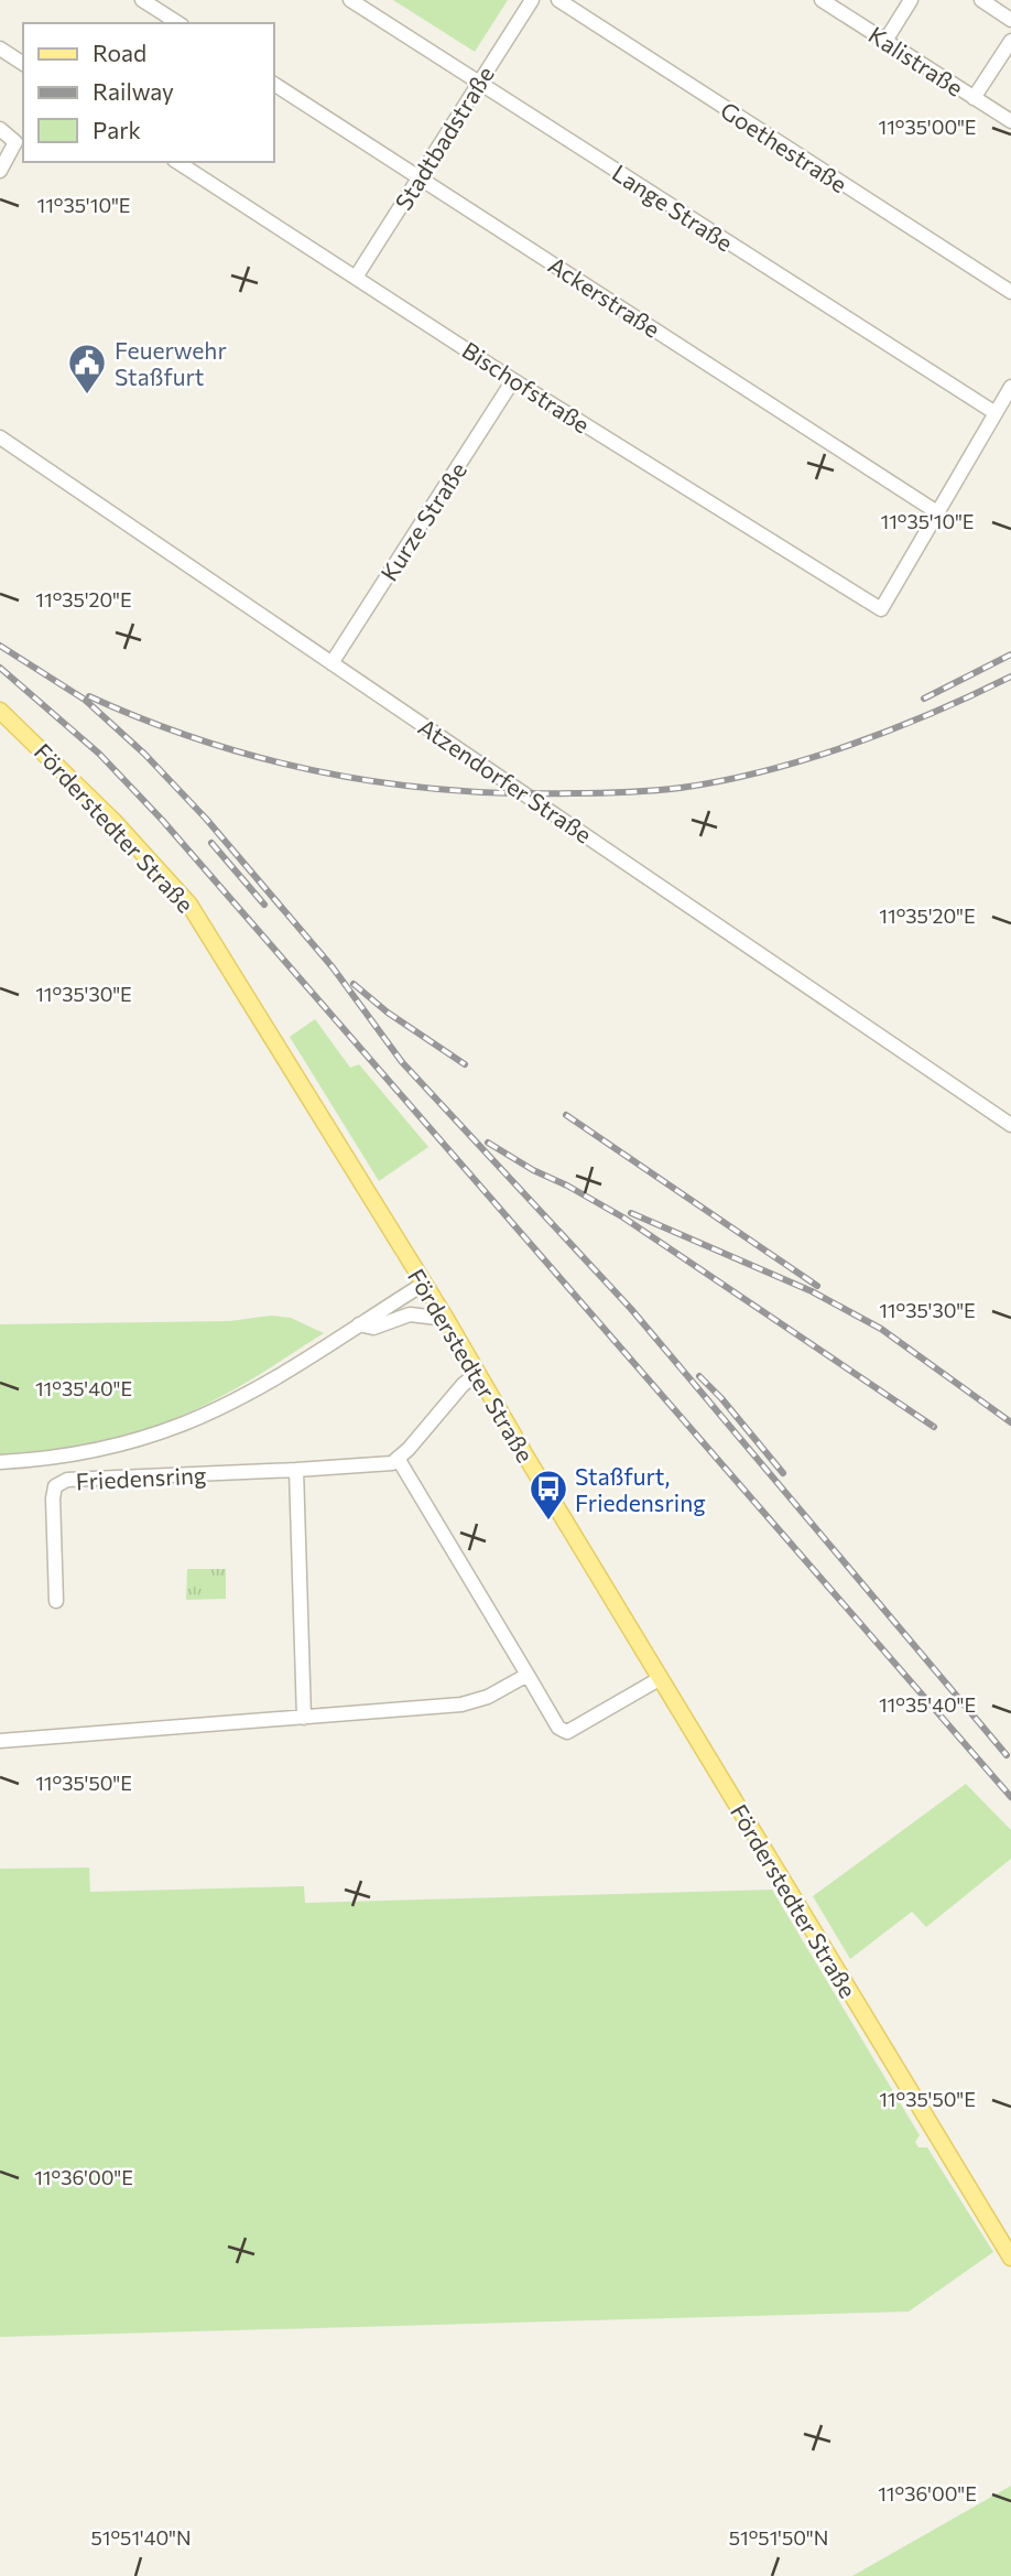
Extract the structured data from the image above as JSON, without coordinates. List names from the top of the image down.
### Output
{
  "streets": {
    "main road": ["Förderstedter Straße"],
    "street": [
      "Kalistraße",
      "Stadtbadstraße",
      "Goethestraße",
      "Lange Straße",
      "Ackerstraße",
      "Bischofstraße",
      "Kurze Straße",
      "Atzendorfer Straße",
      "Friedensring"
    ]
  },
  "crossings": [
    ["Stadtbadstraße", "Lange Straße"],
    ["Stadtbadstraße", "Ackerstraße"],
    ["Stadtbadstraße", "Bischofstraße"],
    ["Ackerstraße", "Bischofstraße"],
    ["Bischofstraße", "Kurze Straße"],
    ["Kurze Straße", "Atzendorfer Straße"]
  ],
  "places": {
    "public building": ["Feuerwehr Staßfurt"],
    "bus stop": ["Staßfurt, Friedensring"]
  },
  "legend": ["Road", "Railway", "Park"],
  "coordinates": [
    "11°35'00\"E",
    "11°35'10\"E",
    "11°35'20\"E",
    "11°35'30\"E",
    "11°35'40\"E",
    "11°35'50\"E",
    "11°36'00\"E",
    "51°51'40\"N",
    "51°51'50\"N"
  ]
}
